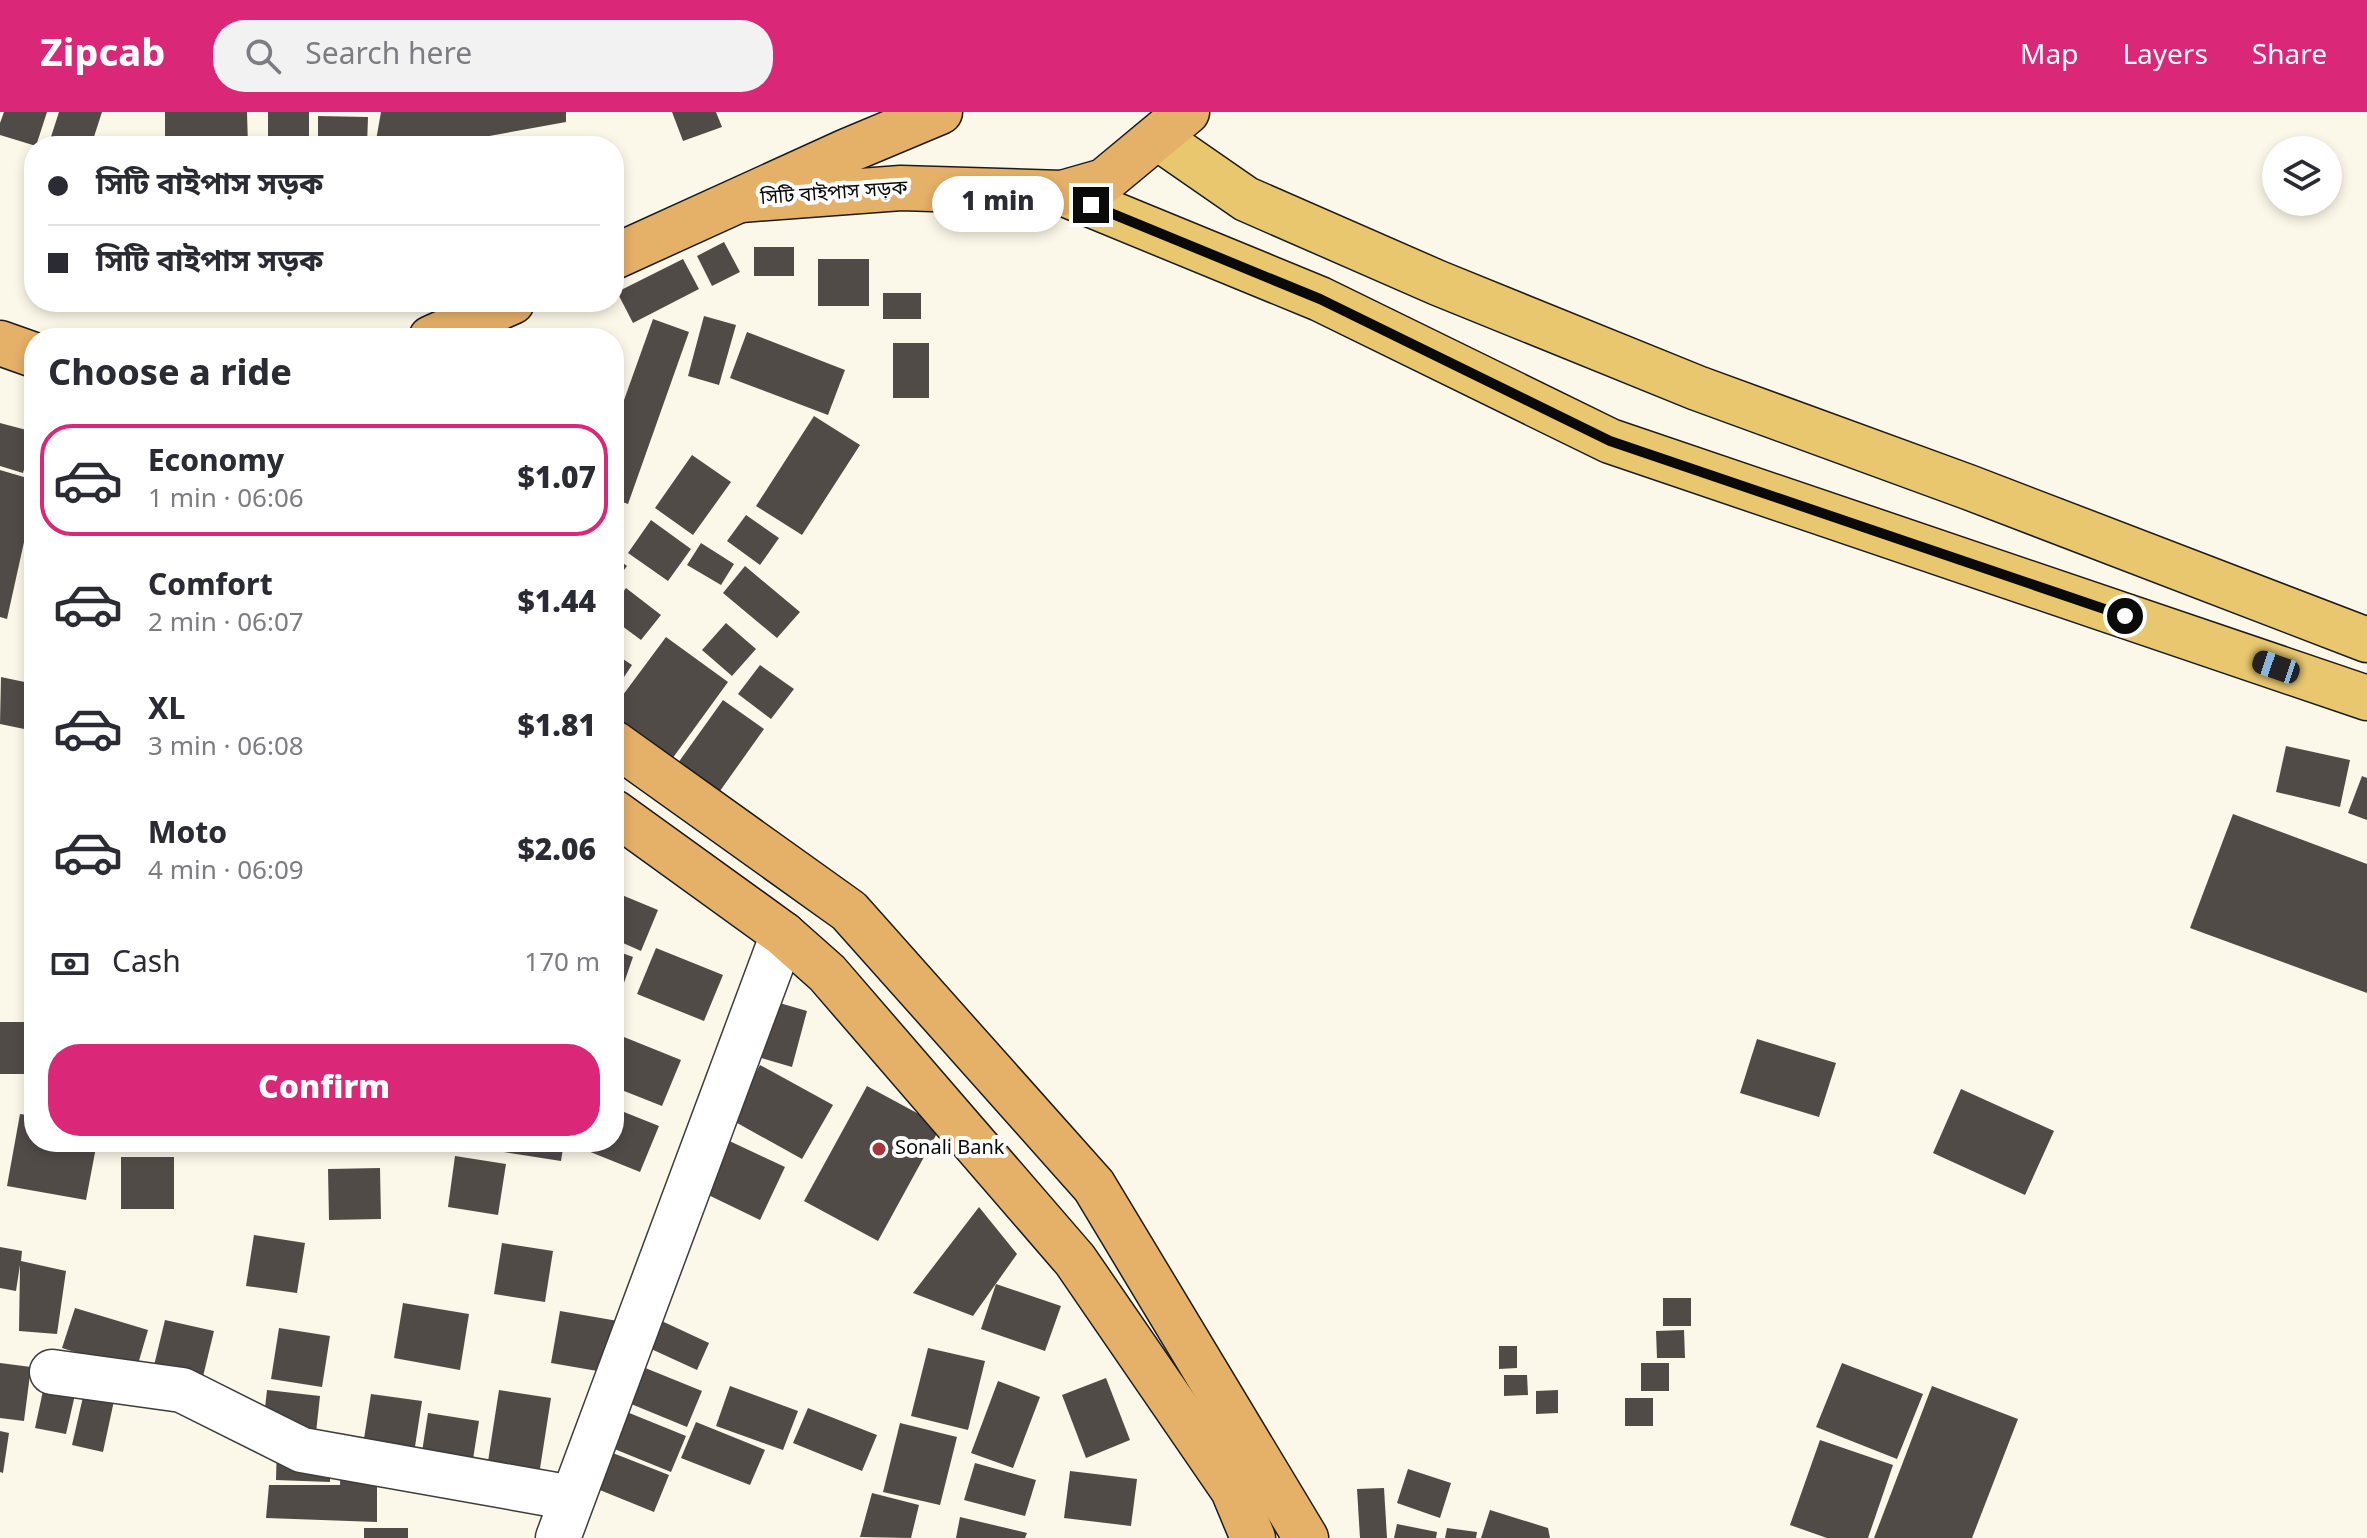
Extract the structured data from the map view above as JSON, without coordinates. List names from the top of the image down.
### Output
{
  "streets": {
    "highway": ["সিটি বাইপাস সড়ক"]
  },
  "places": ["Sonali Bank"],
  "page": {
    "header": "Zipcab",
    "search": "Search here",
    "nav": ["Map", "Layers", "Share"],
    "banner": ["সিটি বাইপাস সড়ক", "সিটি বাইপাস সড়ক"],
    "bubble": "1 min",
    "heading": "Choose a ride",
    "list": [
      {
        "name": "Economy",
        "note": "1 min · 06:06",
        "value": "$1.07"
      },
      {
        "name": "Comfort",
        "note": "2 min · 06:07",
        "value": "$1.44"
      },
      {
        "name": "XL",
        "note": "3 min · 06:08",
        "value": "$1.81"
      },
      {
        "name": "Moto",
        "note": "4 min · 06:09",
        "value": "$2.06"
      }
    ],
    "pay": ["Cash", "170 m"],
    "buttons": "Confirm"
  }
}
